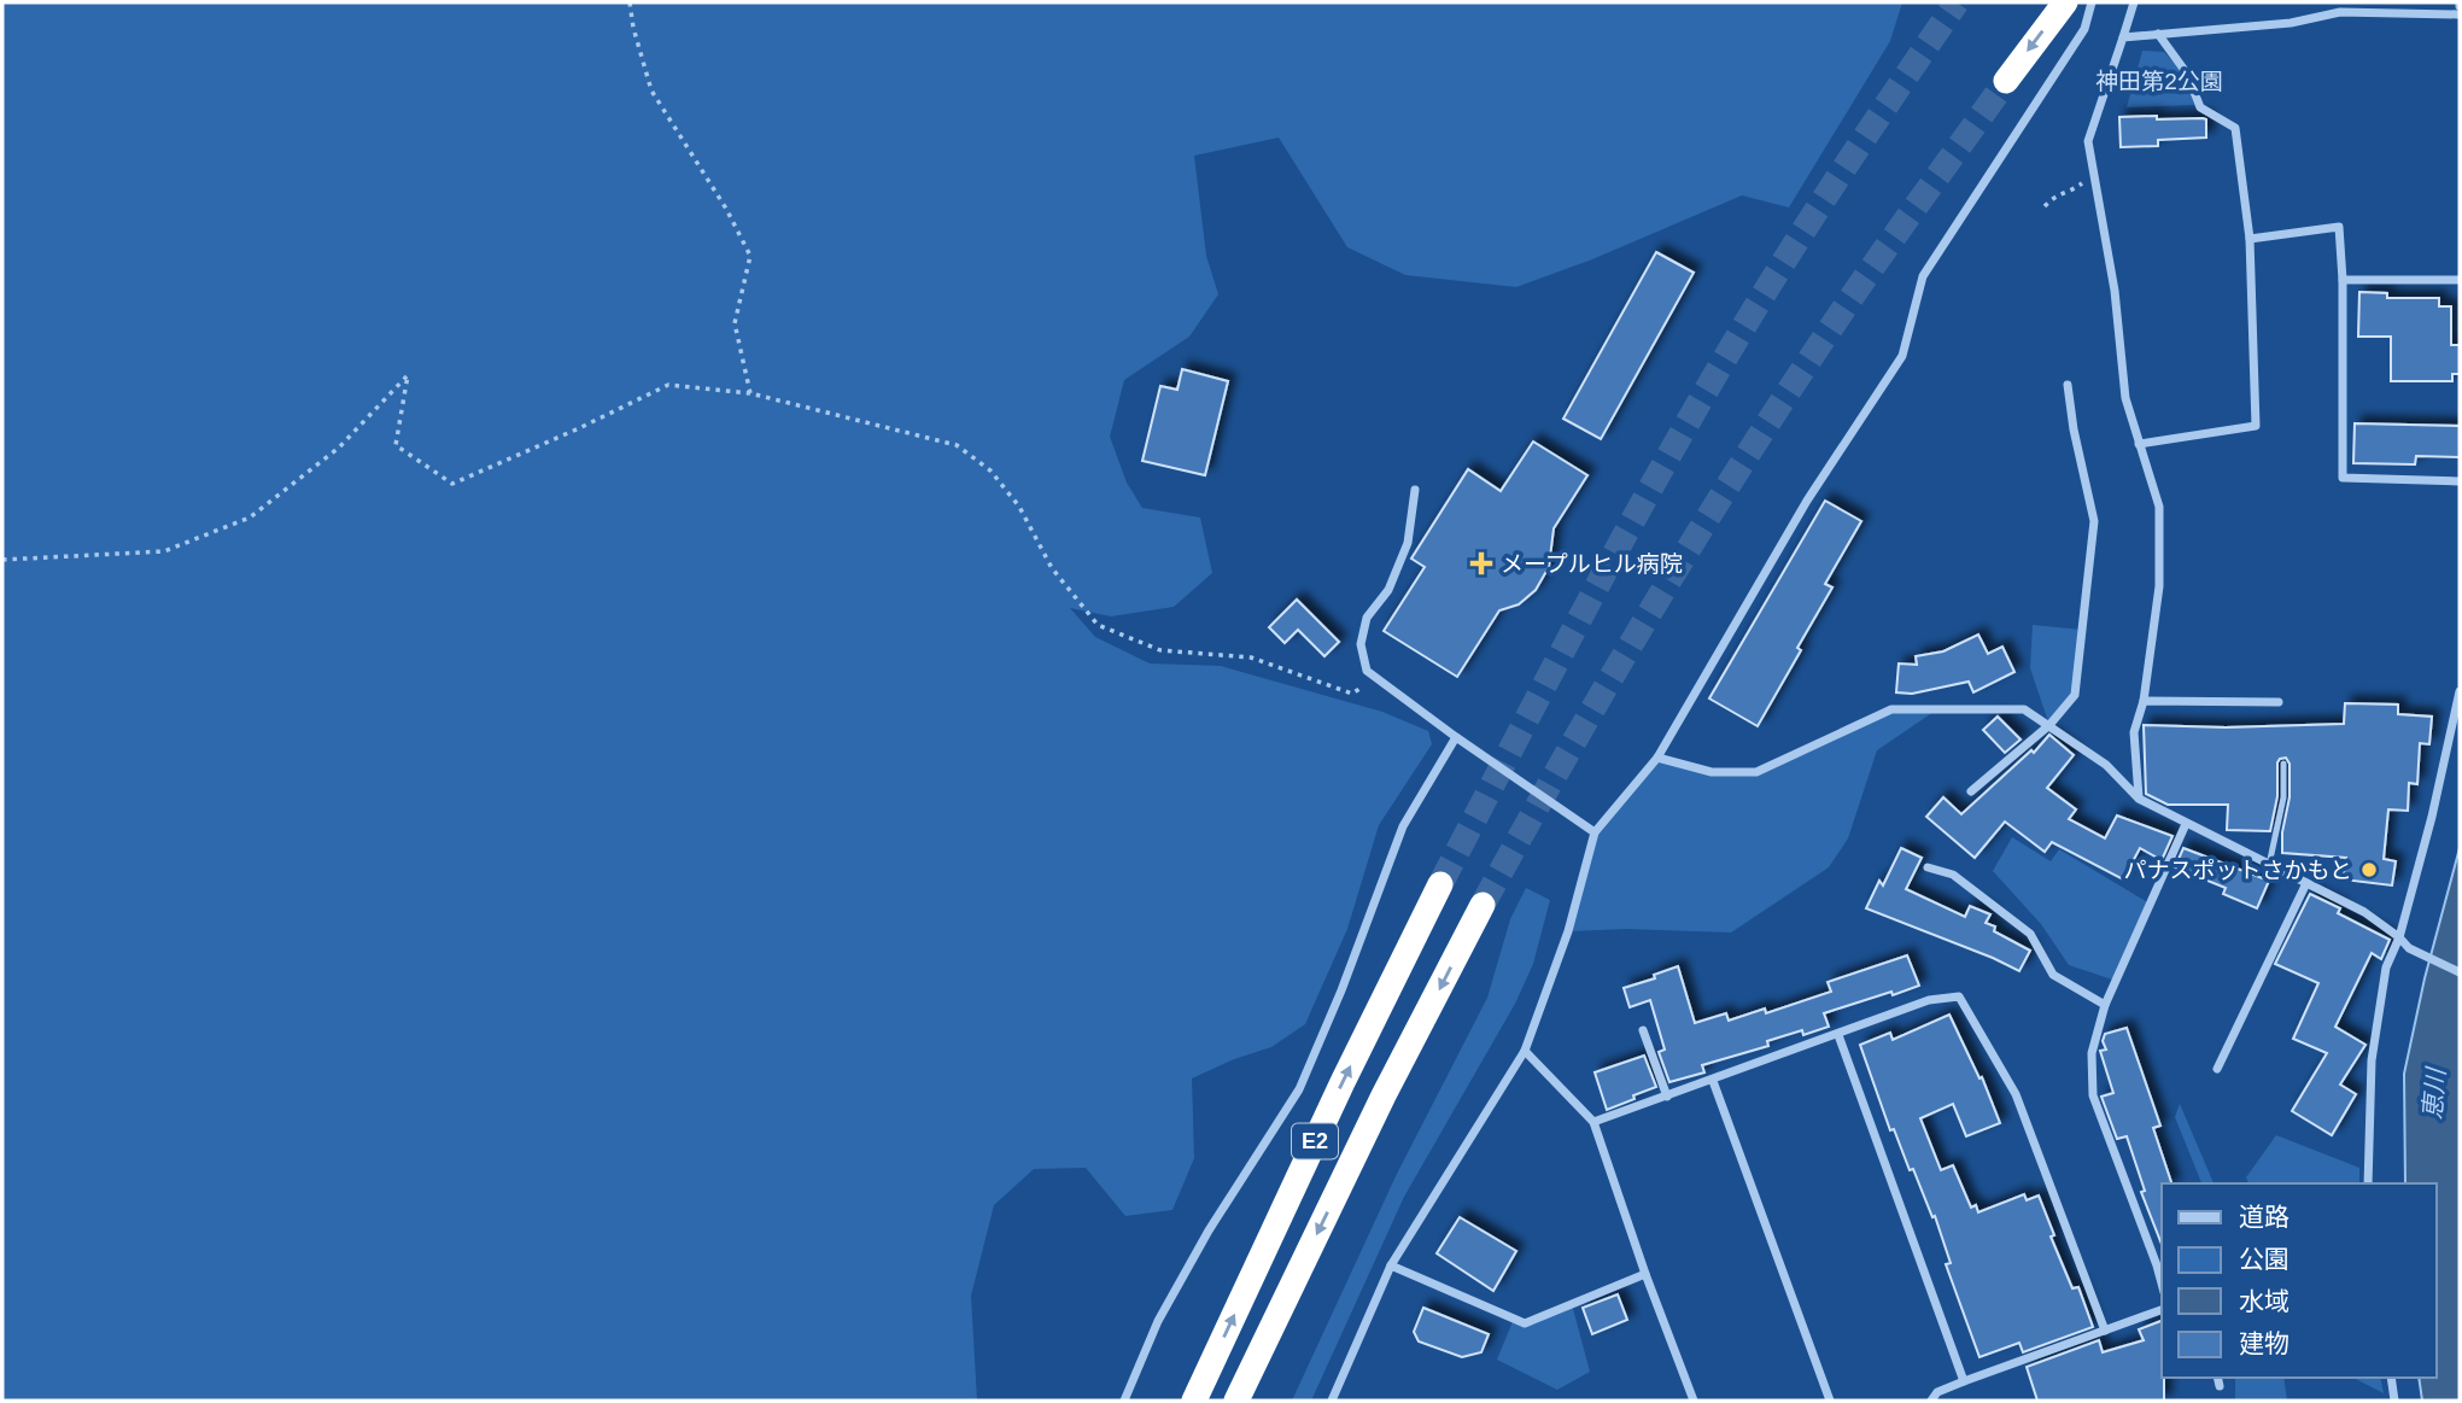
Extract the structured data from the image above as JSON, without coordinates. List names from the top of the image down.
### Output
{
  "streets": {
    "highway": ["E2"]
  },
  "water": ["恵川"],
  "parks": ["神田第2公園"],
  "places": {
    "health": ["メープルヒル病院"],
    "other": ["パナスポットさかもと"]
  },
  "legend": [
    "道路",
    "公園",
    "水域",
    "建物"
  ]
}
